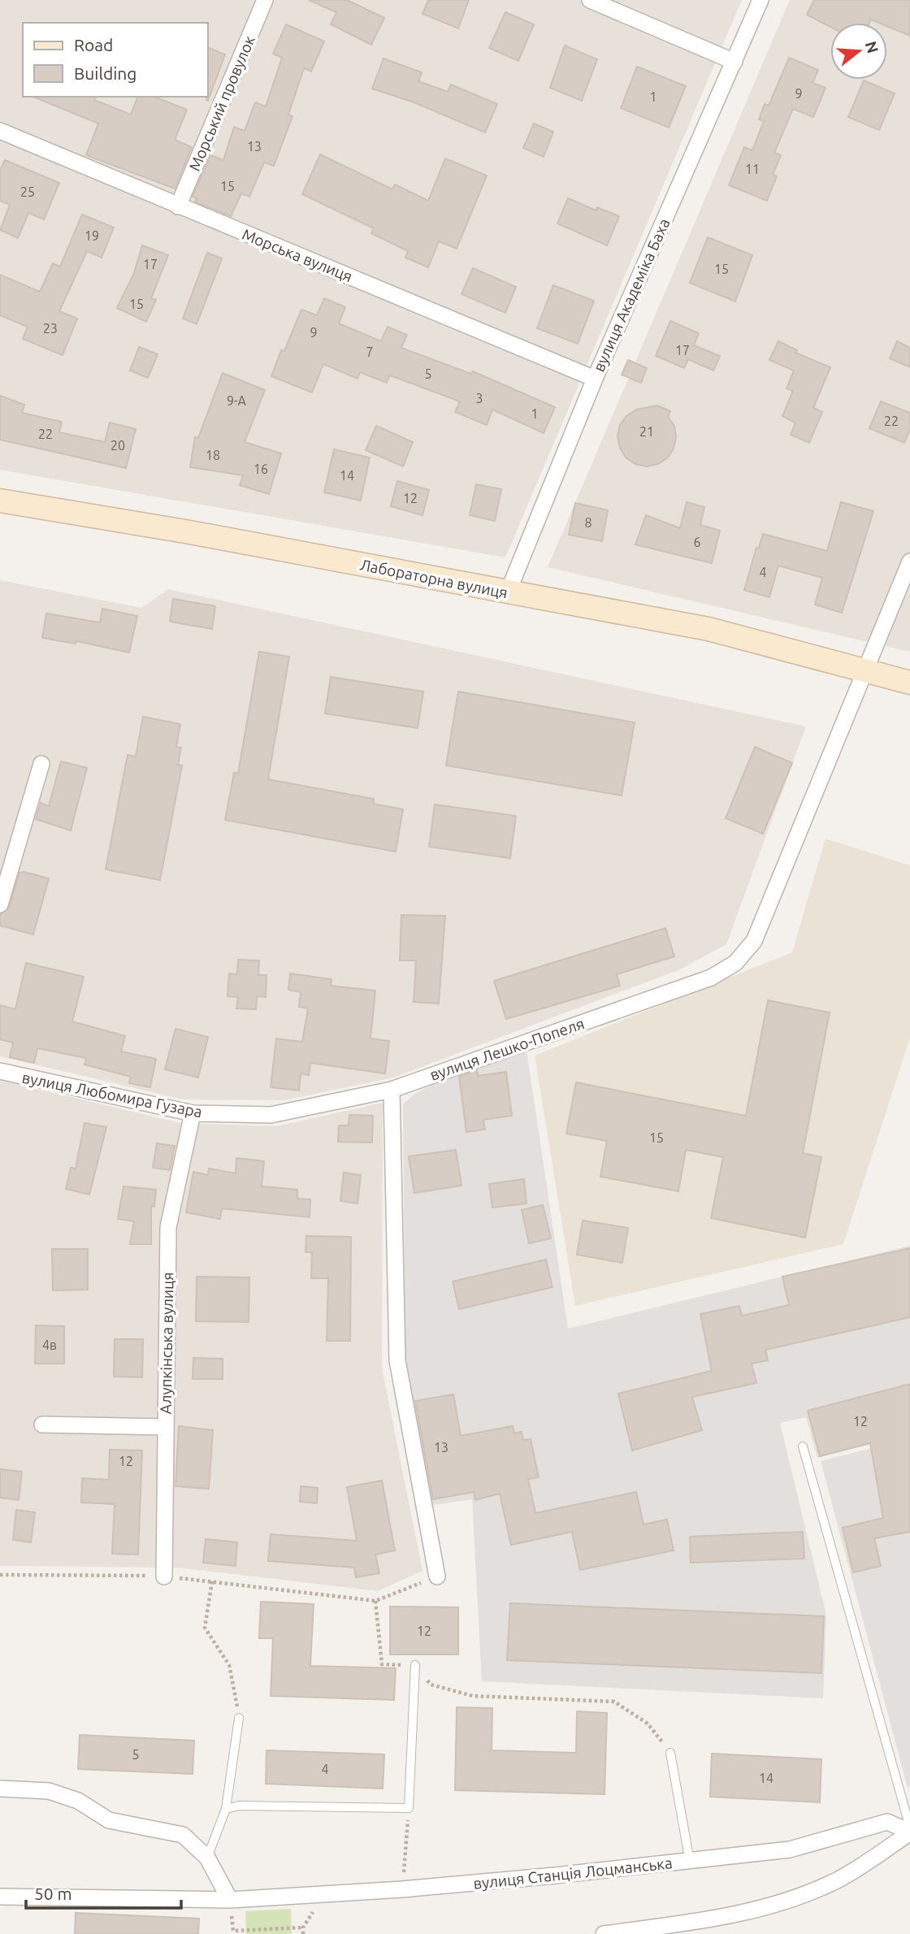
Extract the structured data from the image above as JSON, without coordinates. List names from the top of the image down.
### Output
{
  "streets": {
    "main road": ["Лабораторна вулиця"],
    "street": [
      "Морський провулок",
      "Морська вулиця",
      "вулиця Академіка Баха",
      "вулиця Лешко-Попеля",
      "вулиця Любомира Гузара",
      "Алупкінська вулиця",
      "вулиця Станція Лоцманська"
    ]
  },
  "crossings": [
    ["Морський провулок", "Морська вулиця"],
    ["Морська вулиця", "вулиця Академіка Баха"],
    ["вулиця Академіка Баха", "Лабораторна вулиця"],
    ["Лабораторна вулиця", "вулиця Лешко-Попеля"],
    ["вулиця Лешко-Попеля", "вулиця Любомира Гузара"],
    ["вулиця Любомира Гузара", "Алупкінська вулиця"]
  ],
  "house_numbers": [
    "9",
    "1",
    "13",
    "11",
    "15",
    "25",
    "19",
    "17",
    "15",
    "15",
    "23",
    "9",
    "17",
    "7",
    "5",
    "3",
    "9-А",
    "1",
    "22",
    "21",
    "22",
    "20",
    "18",
    "16",
    "14",
    "12",
    "8",
    "6",
    "4",
    "15",
    "4в",
    "12",
    "13",
    "12",
    "12",
    "5",
    "4",
    "14"
  ],
  "legend": ["Road", "Building"],
  "scale_bar": "50 m",
  "north": "right"
}
